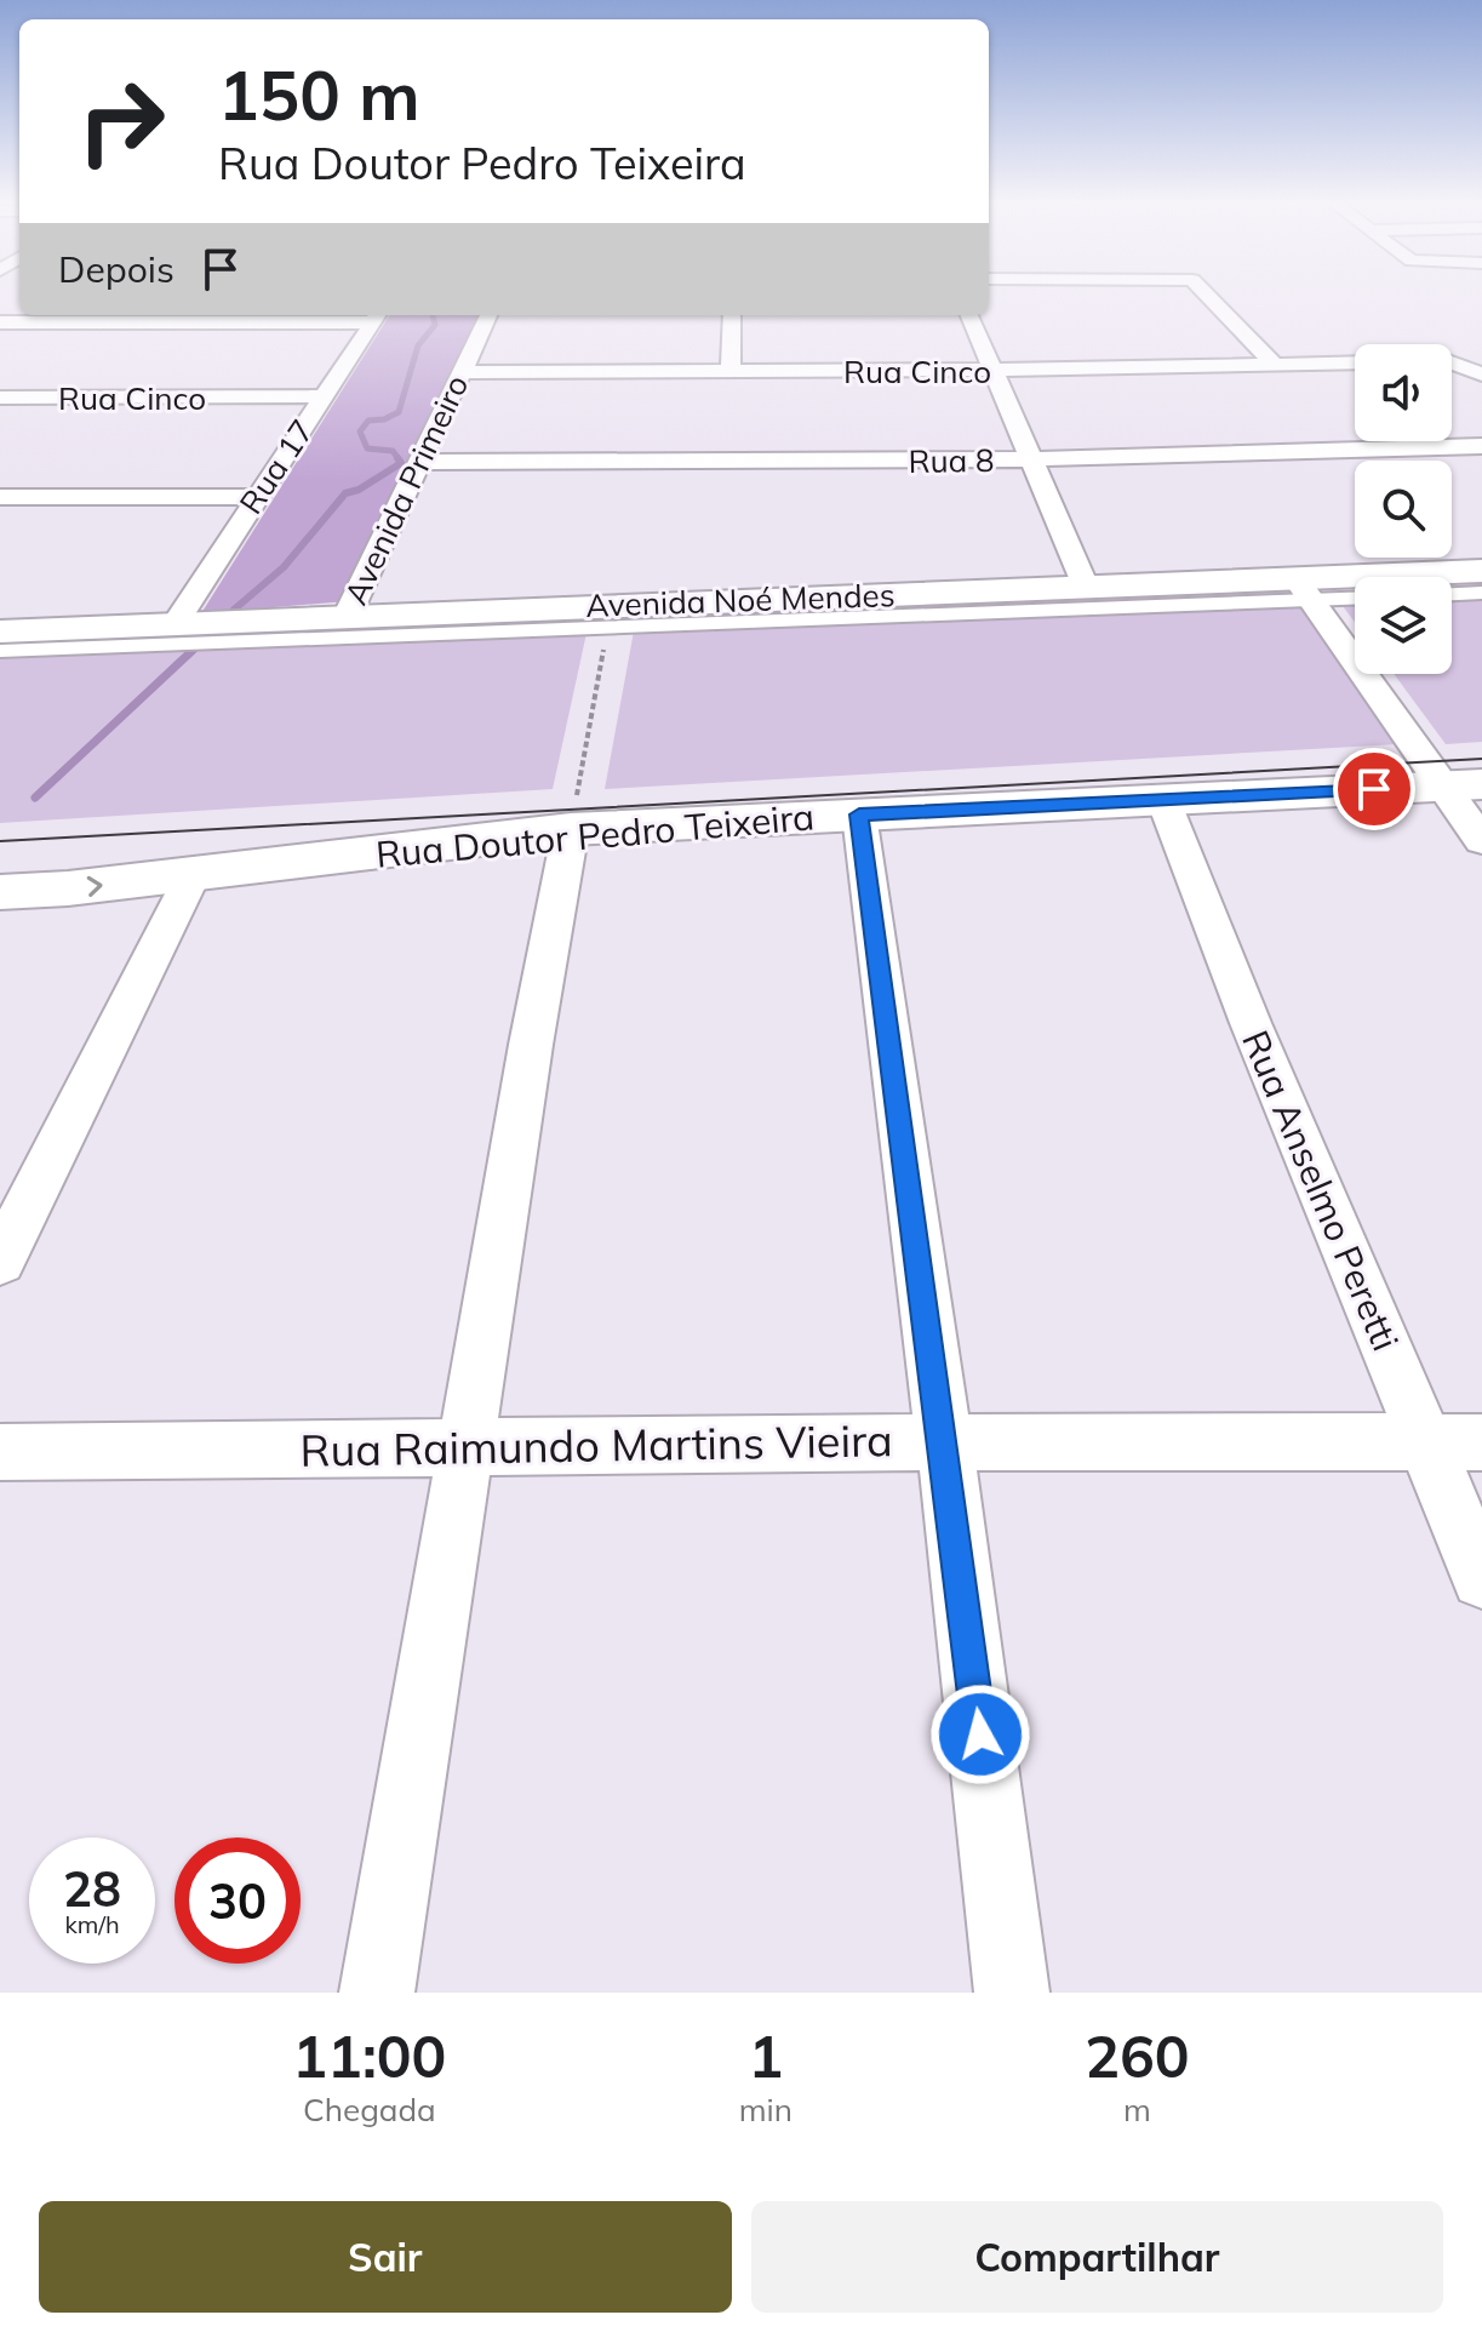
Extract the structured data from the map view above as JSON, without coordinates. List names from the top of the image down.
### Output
{
  "streets": {
    "main road": ["Avenida Noé Mendes", "Rua Doutor Pedro Teixeira"],
    "street": [
      "Rua Cinco",
      "Rua 8",
      "Rua 17",
      "Avenida Primeiro",
      "Rua Anselmo Peretti",
      "Rua Raimundo Martins Vieira"
    ]
  },
  "crossings": [
    ["Rua Cinco", "Rua 17"],
    ["Rua Cinco", "Avenida Primeiro"],
    ["Rua 8", "Avenida Primeiro"],
    ["Rua 17", "Avenida Noé Mendes"],
    ["Avenida Primeiro", "Avenida Noé Mendes"],
    ["Rua Doutor Pedro Teixeira", "Rua Anselmo Peretti"],
    ["Rua Anselmo Peretti", "Rua Raimundo Martins Vieira"]
  ],
  "page": {
    "turn": ["150 m", "Rua Doutor Pedro Teixeira"],
    "then": "Depois",
    "speed": "28 km/h",
    "limit": "30",
    "eta": [
      "11:00",
      "Chegada",
      "1",
      "min",
      "260",
      "m"
    ],
    "buttons": ["Sair", "Compartilhar"]
  }
}
